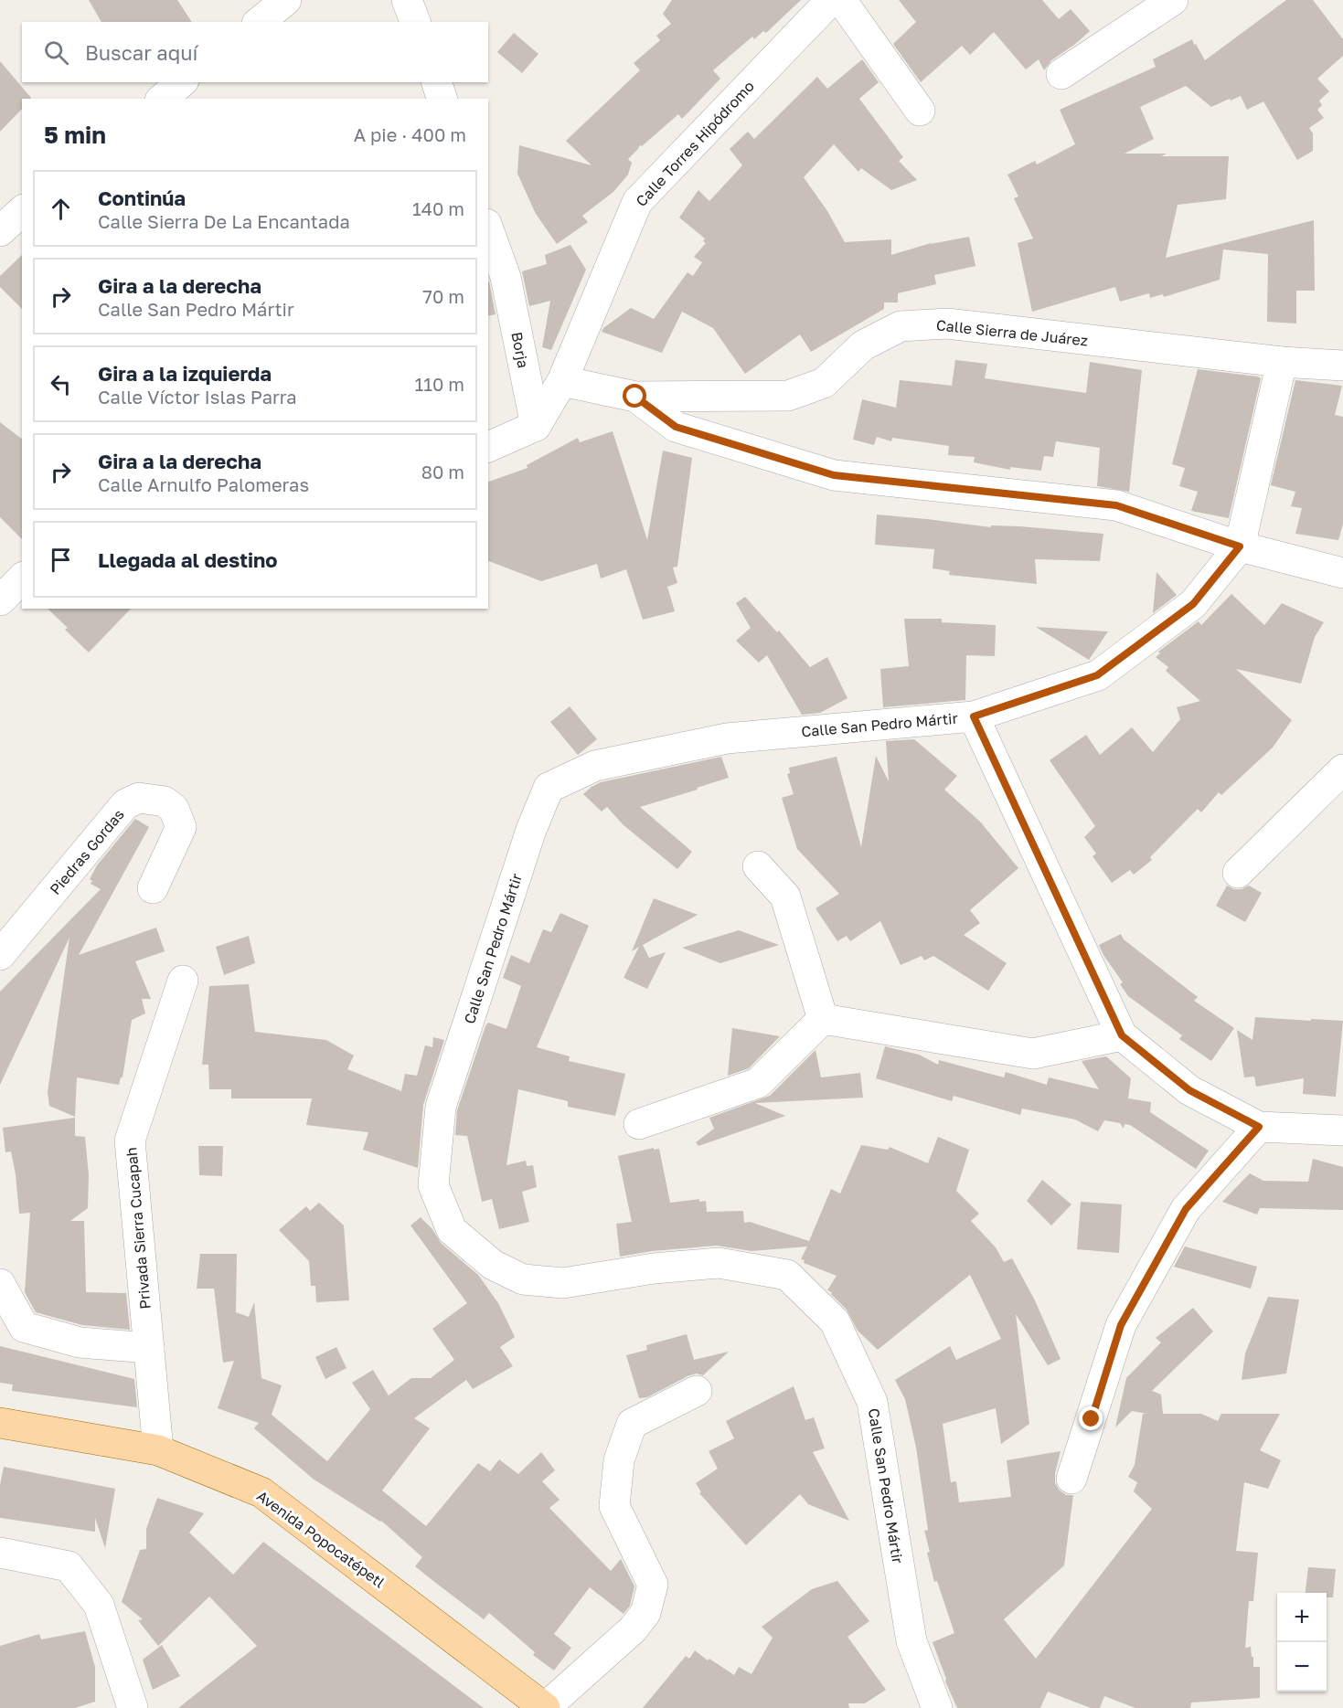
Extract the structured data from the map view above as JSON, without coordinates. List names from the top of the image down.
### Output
{
  "streets": {
    "main road": ["Avenida Popocatépetl"],
    "street": [
      "Calle Torres Hipódromo",
      "Calle Sierra de Juárez",
      "Borja",
      "Calle San Pedro Mártir",
      "Piedras Gordas",
      "Privada Sierra Cucapah"
    ]
  },
  "crossings": [
    ["Calle Torres Hipódromo", "Borja"],
    ["Calle Sierra de Juárez", "Calle San Pedro Mártir"],
    ["Privada Sierra Cucapah", "Avenida Popocatépetl"]
  ],
  "page": {
    "search": "Buscar aquí",
    "heading": ["5 min", "A pie · 400 m"],
    "list": [
      ["Continúa", "Calle Sierra De La Encantada", "140 m"],
      ["Gira a la derecha", "Calle San Pedro Mártir", "70 m"],
      ["Gira a la izquierda", "Calle Víctor Islas Parra", "110 m"],
      ["Gira a la derecha", "Calle Arnulfo Palomeras", "80 m"],
      "Llegada al destino"
    ],
    "map_buttons": ["+", "−"]
  }
}
